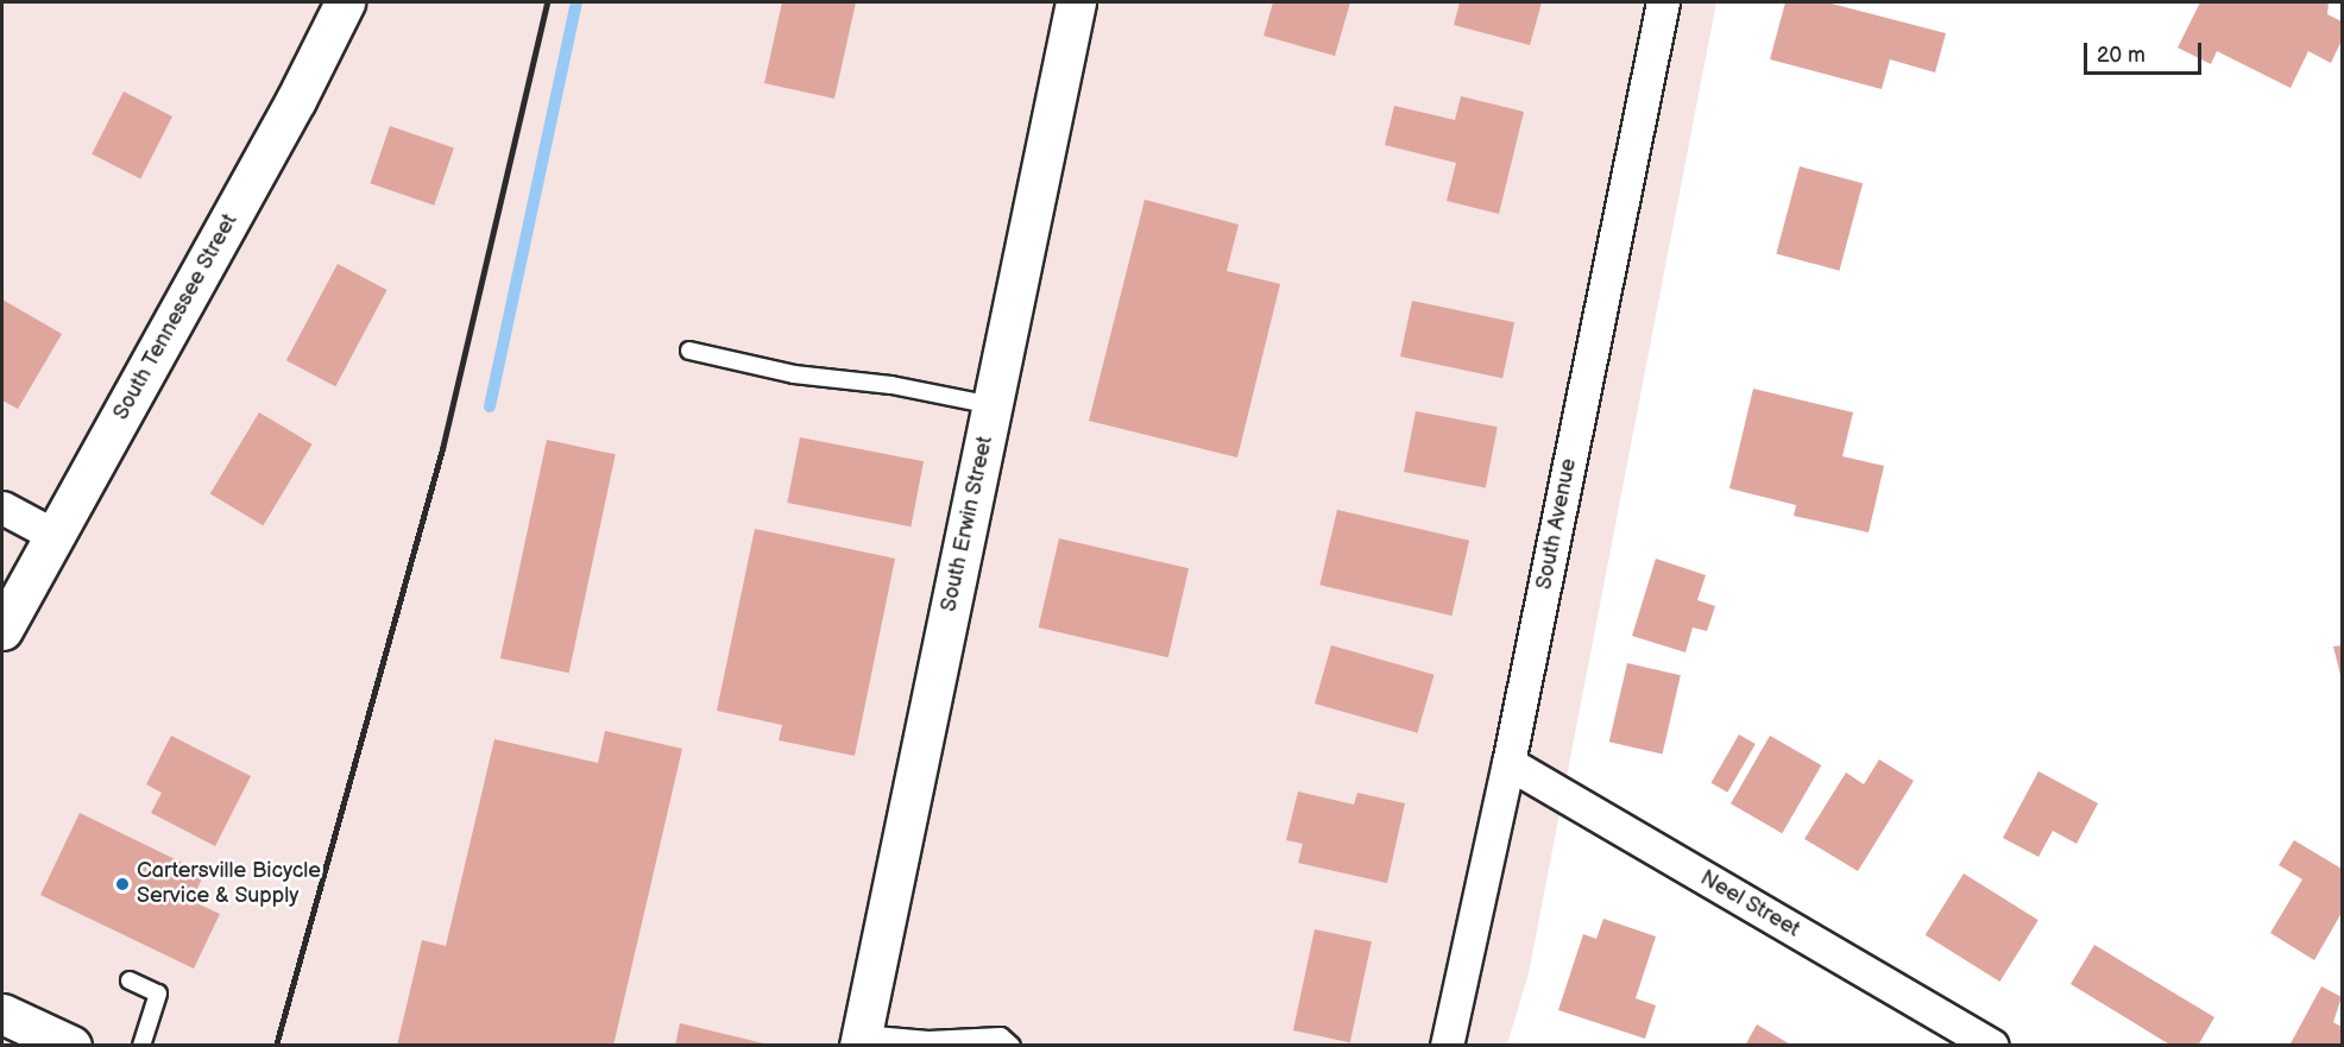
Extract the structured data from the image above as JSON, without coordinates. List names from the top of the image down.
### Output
{
  "streets": {
    "street": [
      "South Tennessee Street",
      "South Erwin Street",
      "South Avenue",
      "Neel Street"
    ]
  },
  "crossings": [
    ["South Avenue", "Neel Street"]
  ],
  "places": ["Cartersville Bicycle Service & Supply"],
  "scale_bar": "20 m"
}
